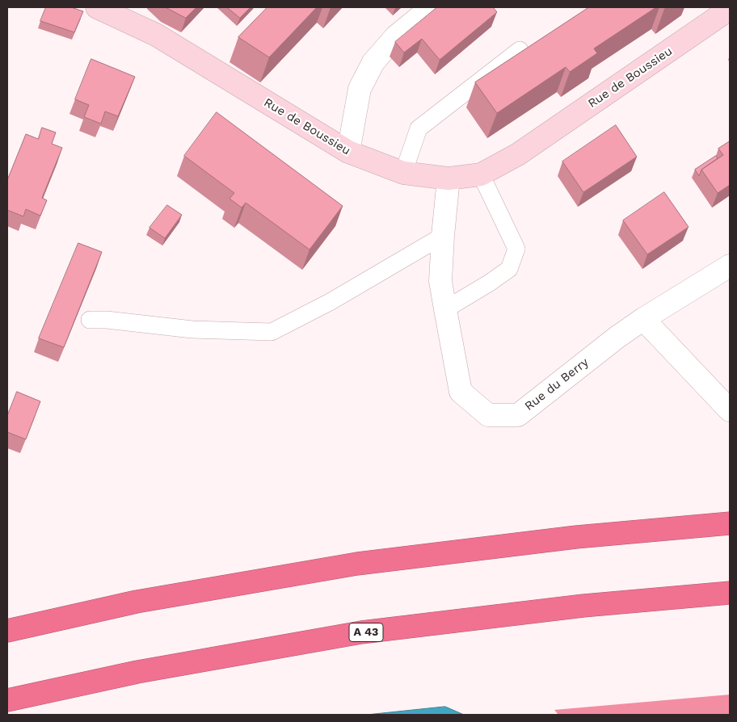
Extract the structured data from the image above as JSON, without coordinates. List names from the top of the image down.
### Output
{
  "streets": {
    "highway": ["A 43"],
    "street": ["Rue de Boussieu", "Rue du Berry"]
  },
  "crossings": [
    ["Rue de Boussieu", "Rue du Berry"]
  ]
}
